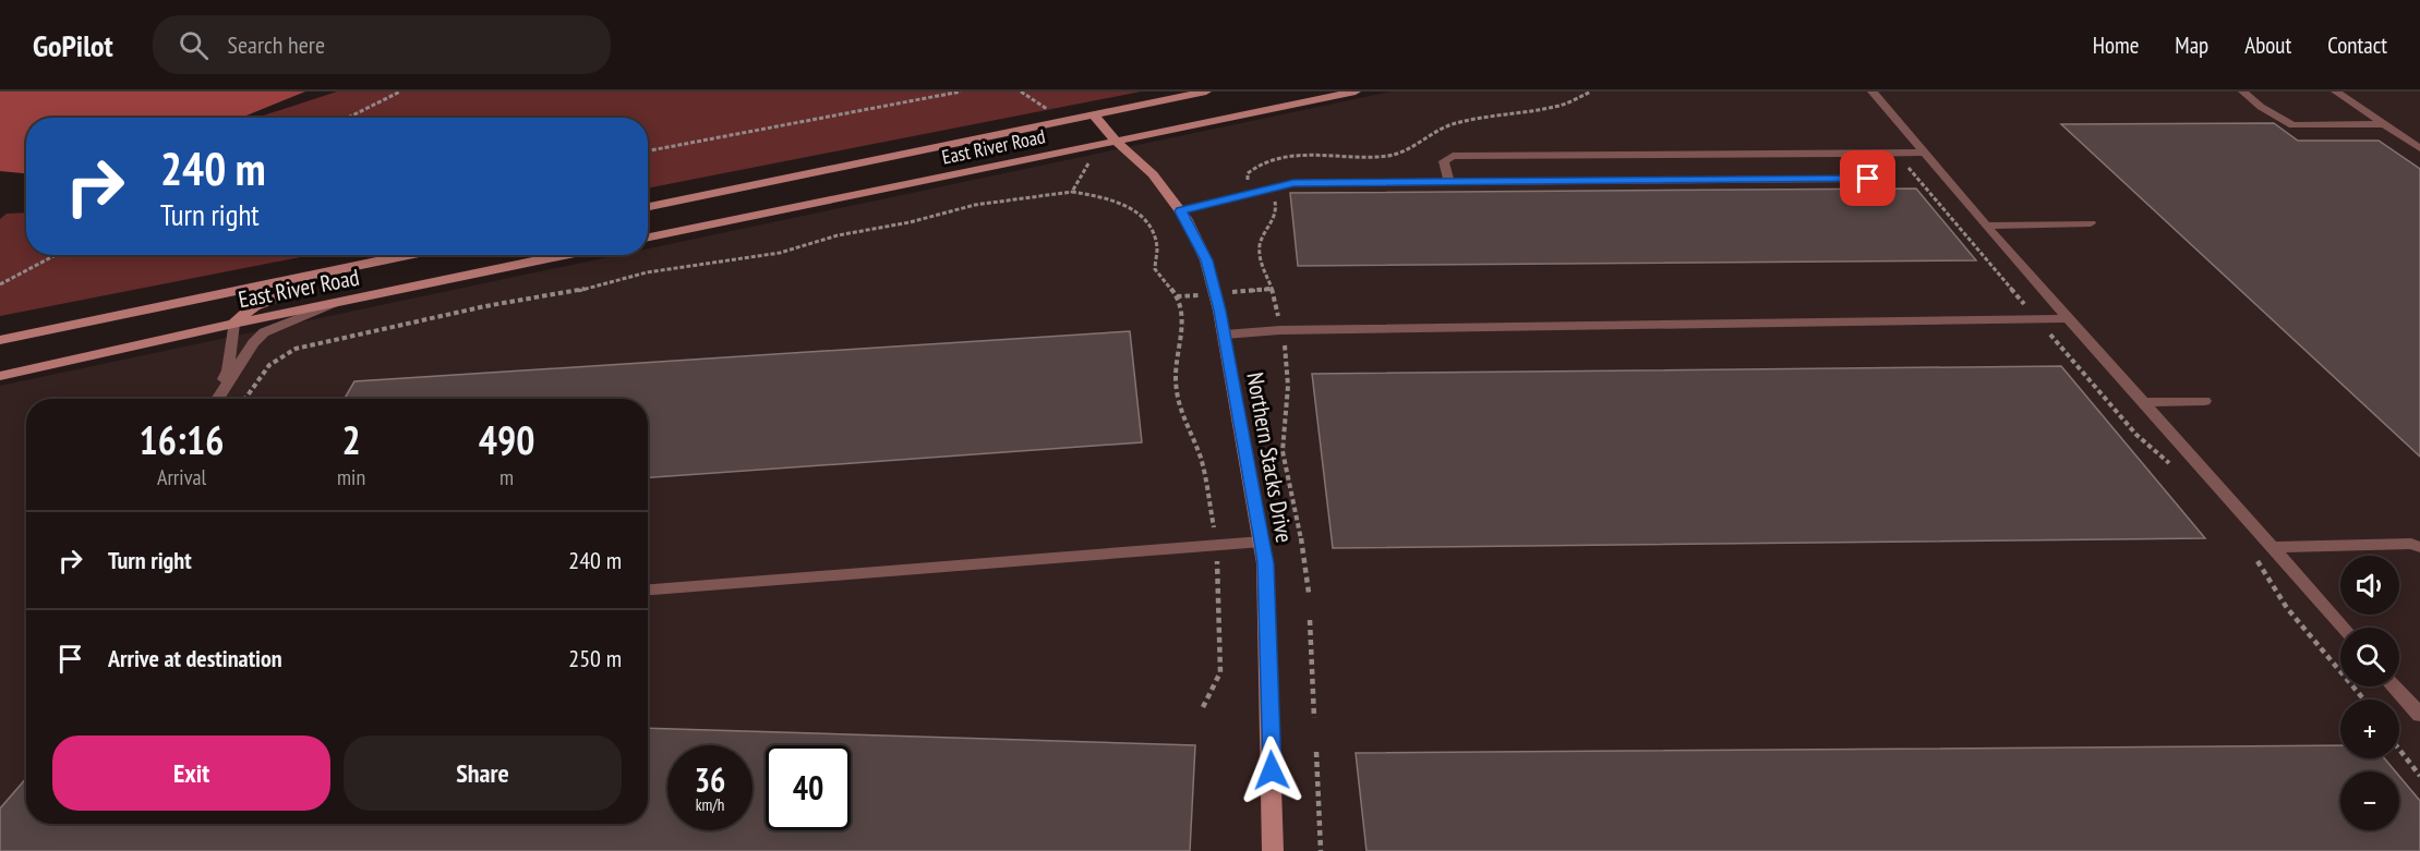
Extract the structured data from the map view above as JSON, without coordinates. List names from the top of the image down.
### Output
{
  "streets": {
    "street": ["East River Road", "Northern Stacks Drive"]
  },
  "crossings": [
    ["East River Road", "Northern Stacks Drive"]
  ],
  "page": {
    "header": "GoPilot",
    "search": "Search here",
    "nav": [
      "Home",
      "Map",
      "About",
      "Contact"
    ],
    "turn": ["240 m", "Turn right"],
    "eta": [
      "16:16",
      "Arrival",
      "2",
      "min",
      "490",
      "m"
    ],
    "list": [
      {
        "name": "Turn right",
        "value": "240 m"
      },
      {
        "name": "Arrive at destination",
        "value": "250 m"
      }
    ],
    "map_buttons": ["+", "−"],
    "buttons": ["Exit", "Share"],
    "speed": "36 km/h",
    "limit": "40"
  }
}
